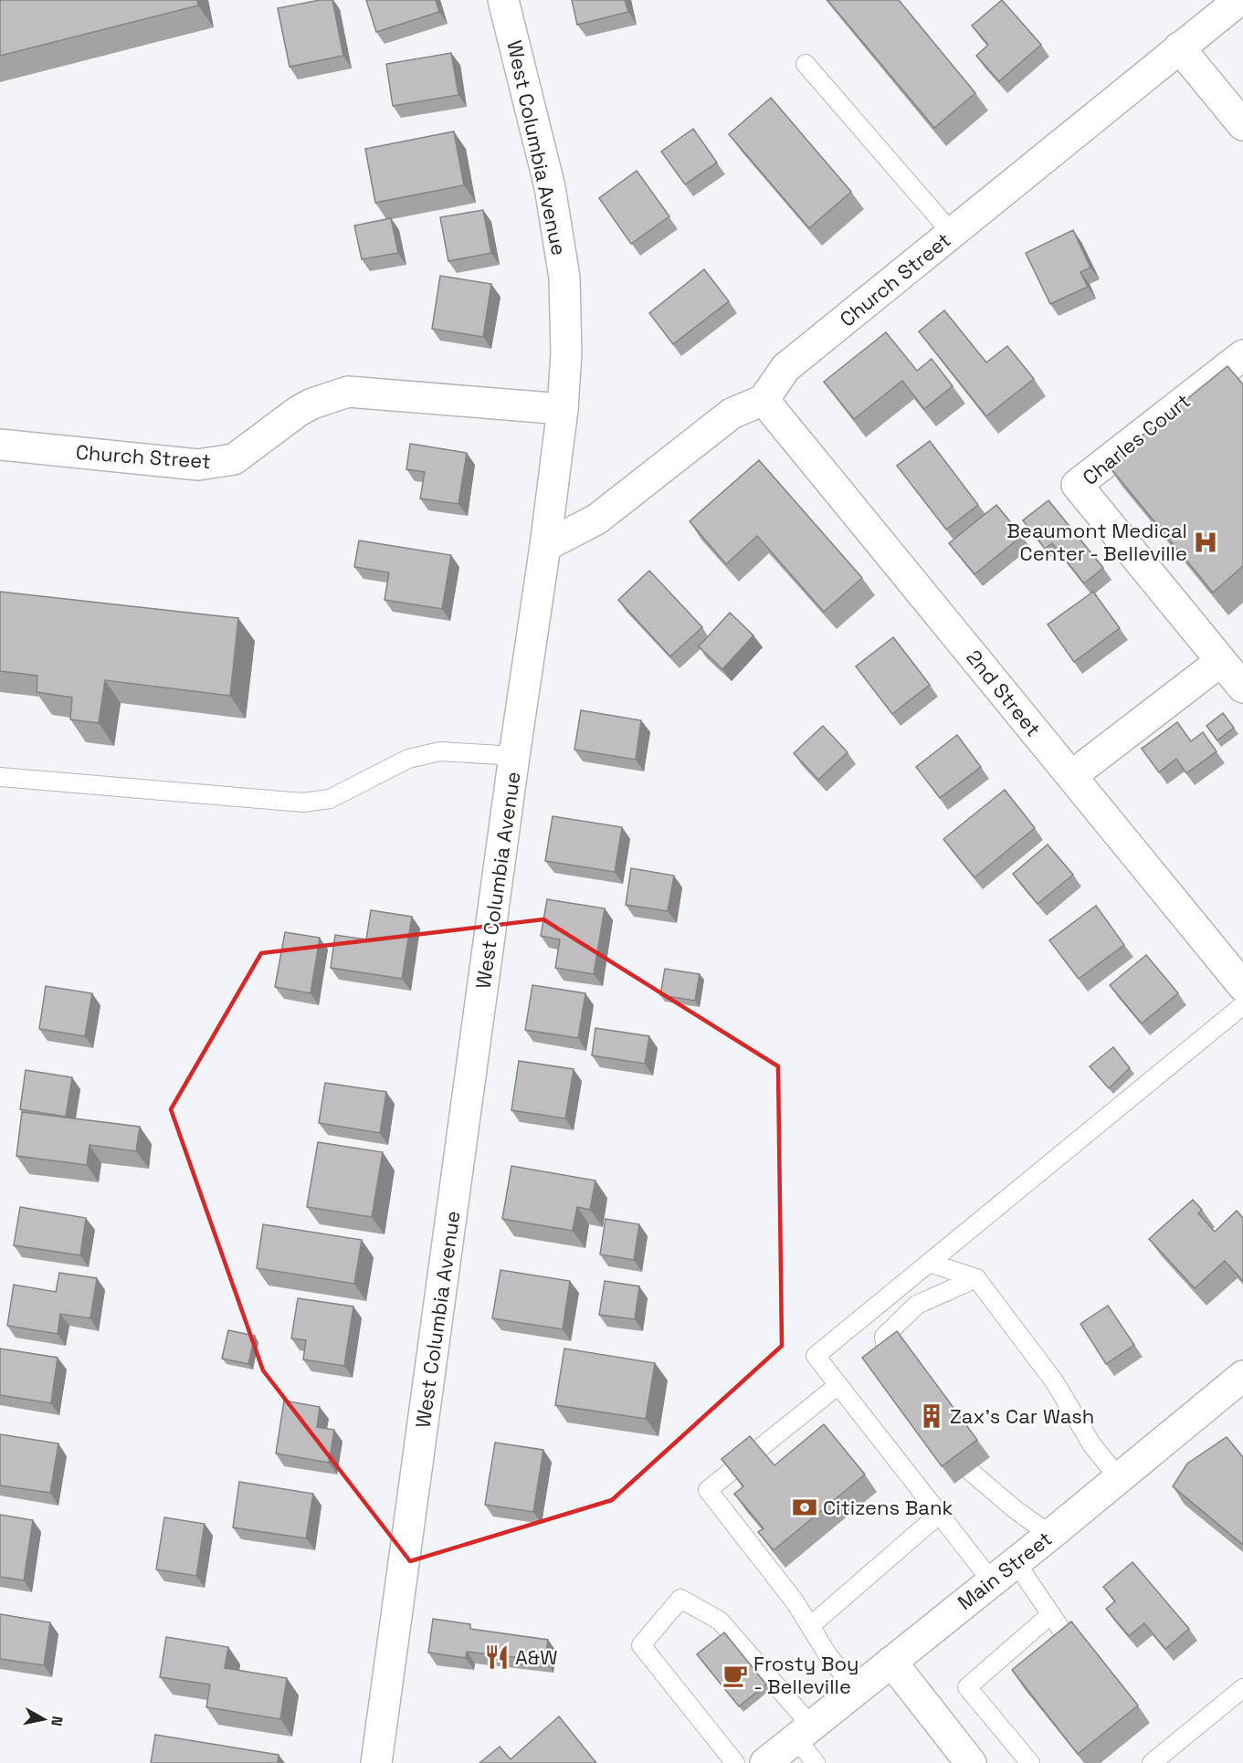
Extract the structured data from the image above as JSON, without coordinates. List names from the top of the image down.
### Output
{
  "streets": {
    "street": [
      "West Columbia Avenue",
      "Church Street",
      "Charles Court",
      "2nd Street",
      "Main Street"
    ]
  },
  "crossings": [
    ["West Columbia Avenue", "Church Street"],
    ["Church Street", "2nd Street"]
  ],
  "places": {
    "hospital": ["Beaumont Medical Center - Belleville"],
    "building": ["Zax's Car Wash"],
    "bank": ["Citizens Bank"],
    "restaurant": ["A&W"],
    "cafe": ["Frosty Boy - Belleville"]
  },
  "north": "right"
}
